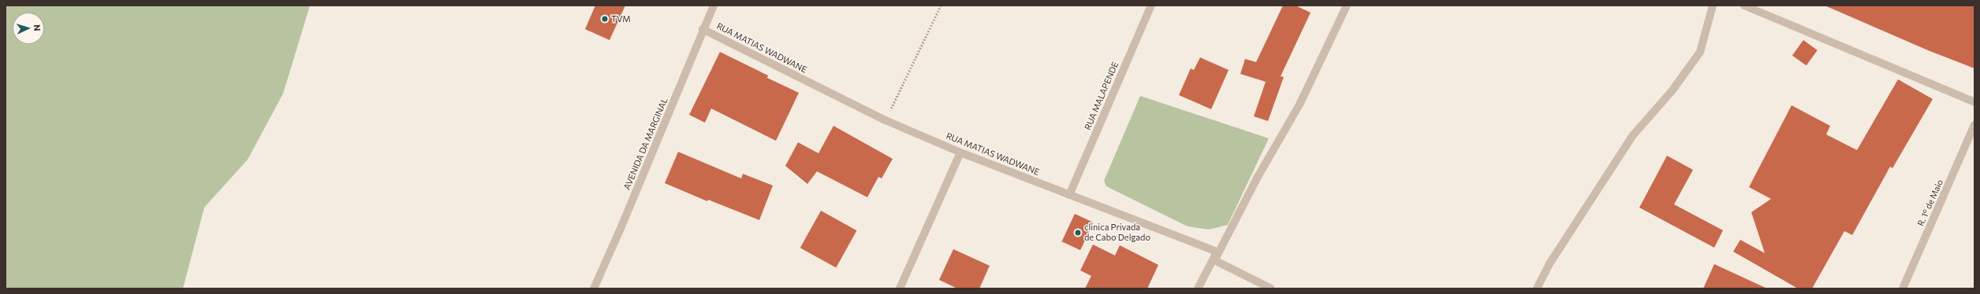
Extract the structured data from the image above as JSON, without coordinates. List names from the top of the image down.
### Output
{
  "streets": {
    "street": [
      "RUA MATIAS WADWANE",
      "RUA MALAPENDE",
      "AVENIDA DA MARGINAL",
      "R. 1º de Maio"
    ]
  },
  "crossings": [
    ["RUA MATIAS WADWANE", "RUA MALAPENDE"],
    ["RUA MATIAS WADWANE", "AVENIDA DA MARGINAL"]
  ],
  "places": ["TVM", "clinica Privada de Cabo Delgado"],
  "north": "right"
}
